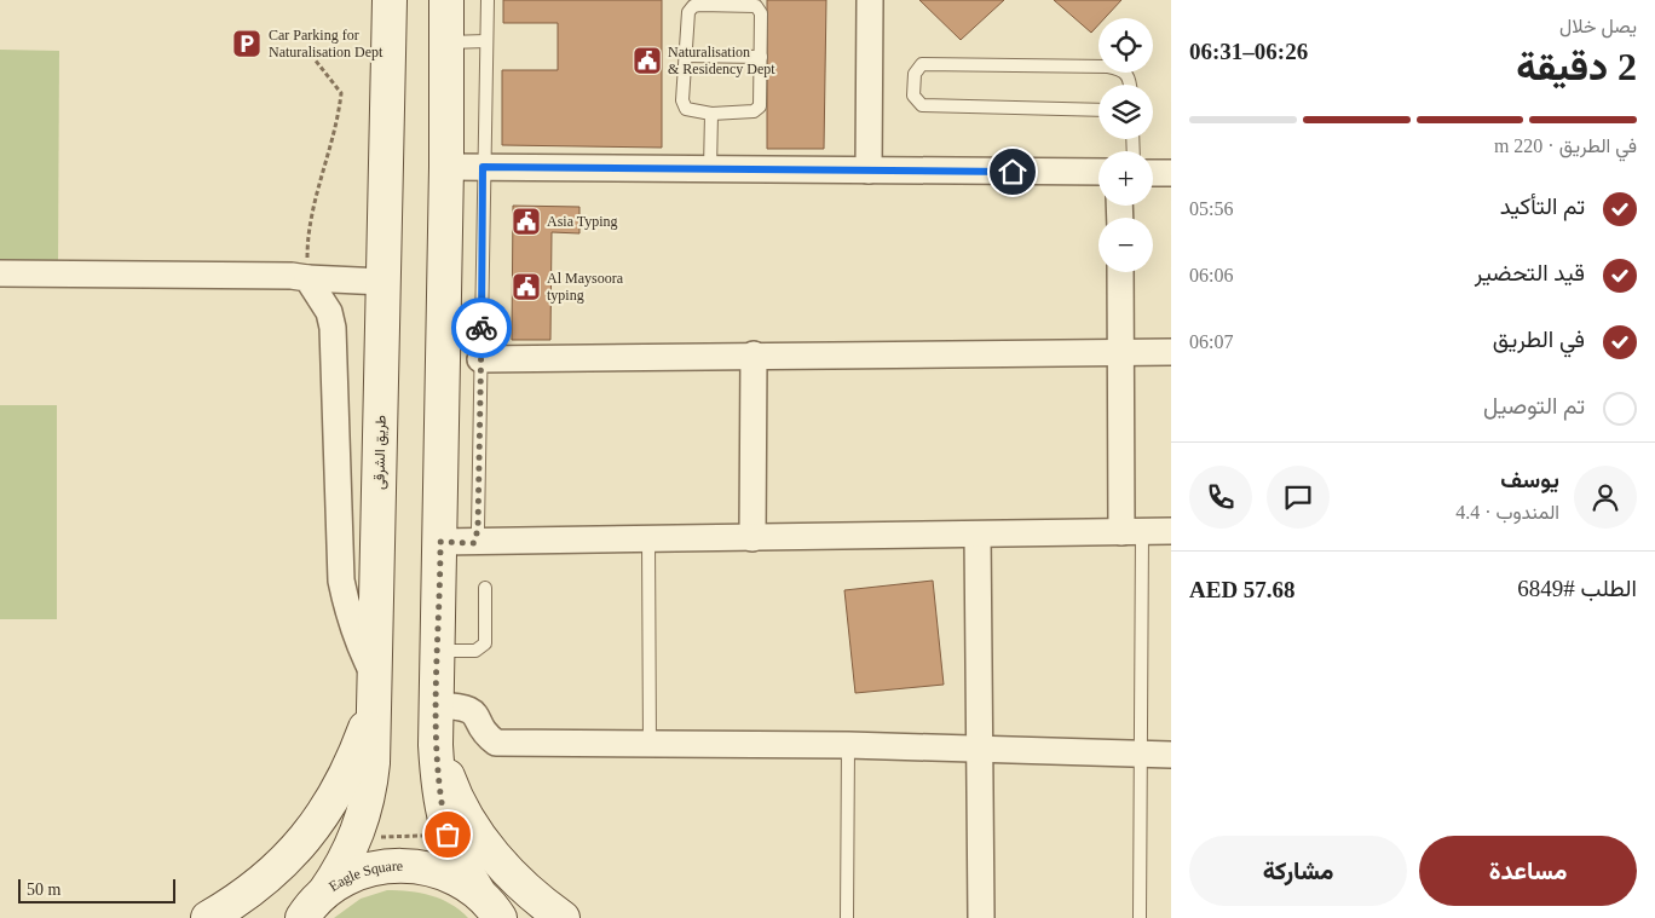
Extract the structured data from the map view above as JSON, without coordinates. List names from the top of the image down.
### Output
{
  "streets": {
    "main road": ["طريق الشرقى", "Eagle Square"]
  },
  "crossings": [
    ["طريق الشرقى", "Eagle Square"]
  ],
  "places": {
    "parking": ["Car Parking for Naturalisation Dept"],
    "public building": ["Naturalisation & Residency Dept", "Asia Typing", "Al Maysoora typing"]
  },
  "scale_bar": "50 m",
  "page": {
    "heading": ["2 دقيقة", "يصل خلال", "06:26–06:31"],
    "panel": [
      "يوسف",
      "المندوب · 4.4",
      "الطلب #6849",
      "AED 57.68"
    ],
    "map_buttons": ["+", "−"],
    "bar": "في الطريق · 220 m",
    "list": [
      ["تم التأكيد", "05:56"],
      ["قيد التحضير", "06:06"],
      ["في الطريق", "06:07"],
      "تم التوصيل"
    ],
    "buttons": ["مساعدة", "مشاركة"],
    "scale": "50 m"
  }
}
